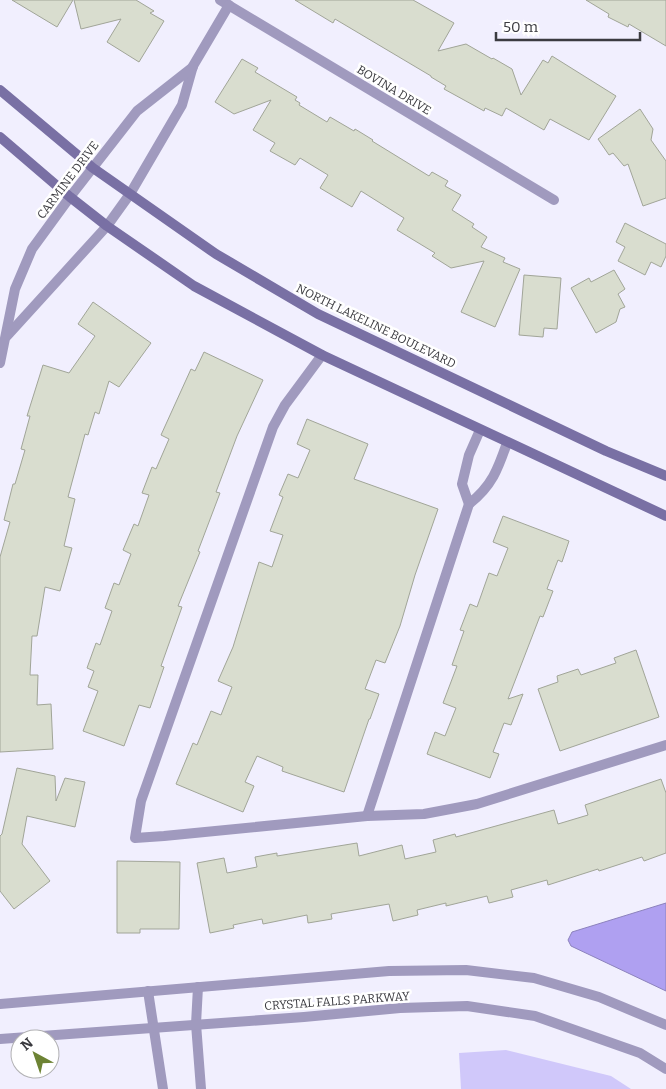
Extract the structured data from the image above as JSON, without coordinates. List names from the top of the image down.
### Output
{
  "streets": {
    "main road": ["NORTH LAKELINE BOULEVARD"],
    "street": ["BOVINA DRIVE", "CARMINE DRIVE", "CRYSTAL FALLS PARKWAY"]
  },
  "crossings": [
    ["BOVINA DRIVE", "CARMINE DRIVE"],
    ["CARMINE DRIVE", "NORTH LAKELINE BOULEVARD"]
  ],
  "scale_bar": "50 m",
  "north": "top left"
}
